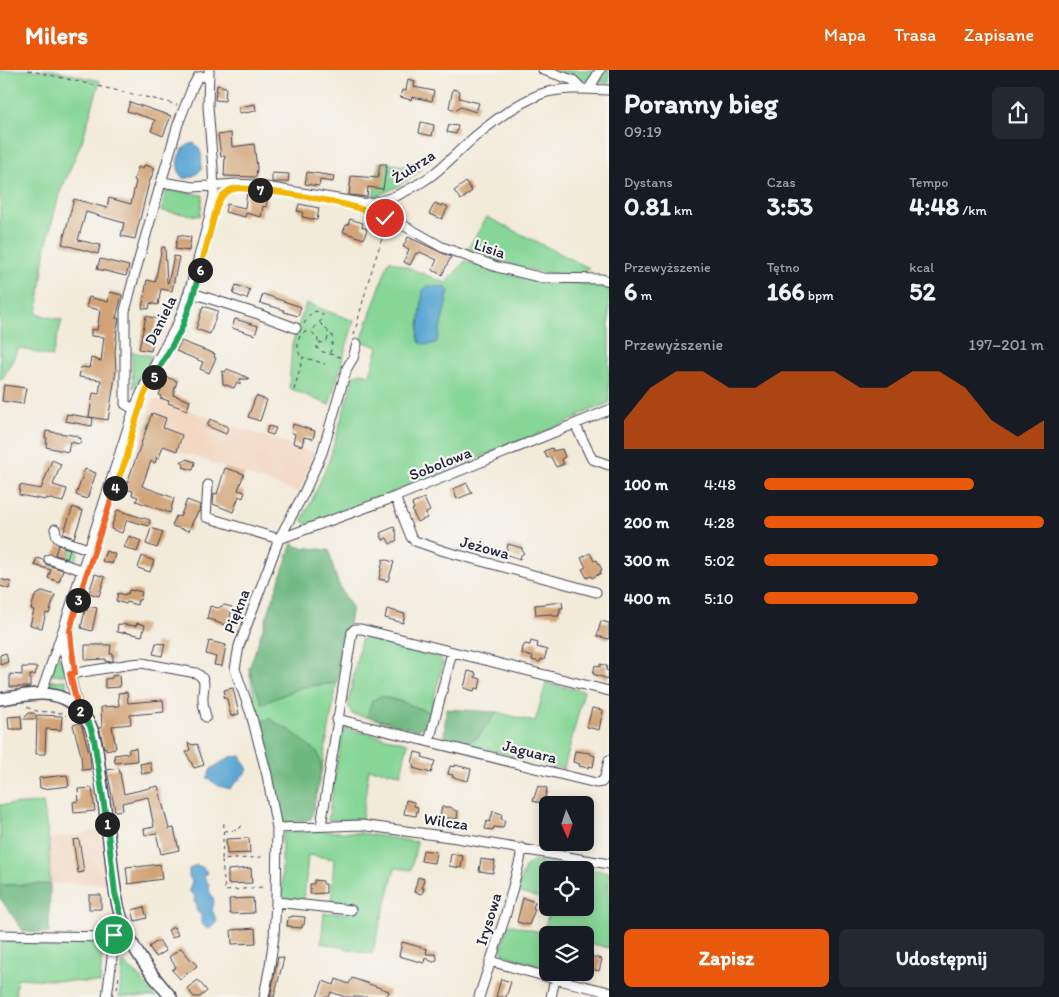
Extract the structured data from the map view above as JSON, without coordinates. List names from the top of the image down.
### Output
{
  "streets": {
    "street": [
      "Żubrza",
      "Lisia",
      "Daniela",
      "Sobolowa",
      "Jeżowa",
      "Piękna",
      "Jaguara",
      "Wilcza",
      "Irysowa"
    ]
  },
  "crossings": [
    ["Żubrza", "Lisia"],
    ["Żubrza", "Daniela"],
    ["Sobolowa", "Jeżowa"],
    ["Sobolowa", "Piękna"],
    ["Piękna", "Wilcza"],
    ["Wilcza", "Irysowa"]
  ],
  "north": "bottom",
  "page": {
    "header": "Milers",
    "nav": ["Mapa", "Trasa", "Zapisane"],
    "heading": ["Poranny bieg", "09:19"],
    "stats": [
      ["Dystans", "0.81 km"],
      ["Czas", "3:53"],
      ["Tempo", "4:48 /km"],
      ["Przewyższenie", "6 m"],
      ["Tętno", "166 bpm"],
      ["kcal", "52"]
    ],
    "pins": [
      "7",
      "6",
      "5",
      "4",
      "3",
      "2",
      "1"
    ],
    "chart": ["Przewyższenie", "197–201 m"],
    "list": [
      {
        "name": "100 m",
        "note": "4:48"
      },
      {
        "name": "200 m",
        "note": "4:28"
      },
      {
        "name": "300 m",
        "note": "5:02"
      },
      {
        "name": "400 m",
        "note": "5:10"
      }
    ],
    "buttons": ["Zapisz", "Udostępnij"]
  }
}
